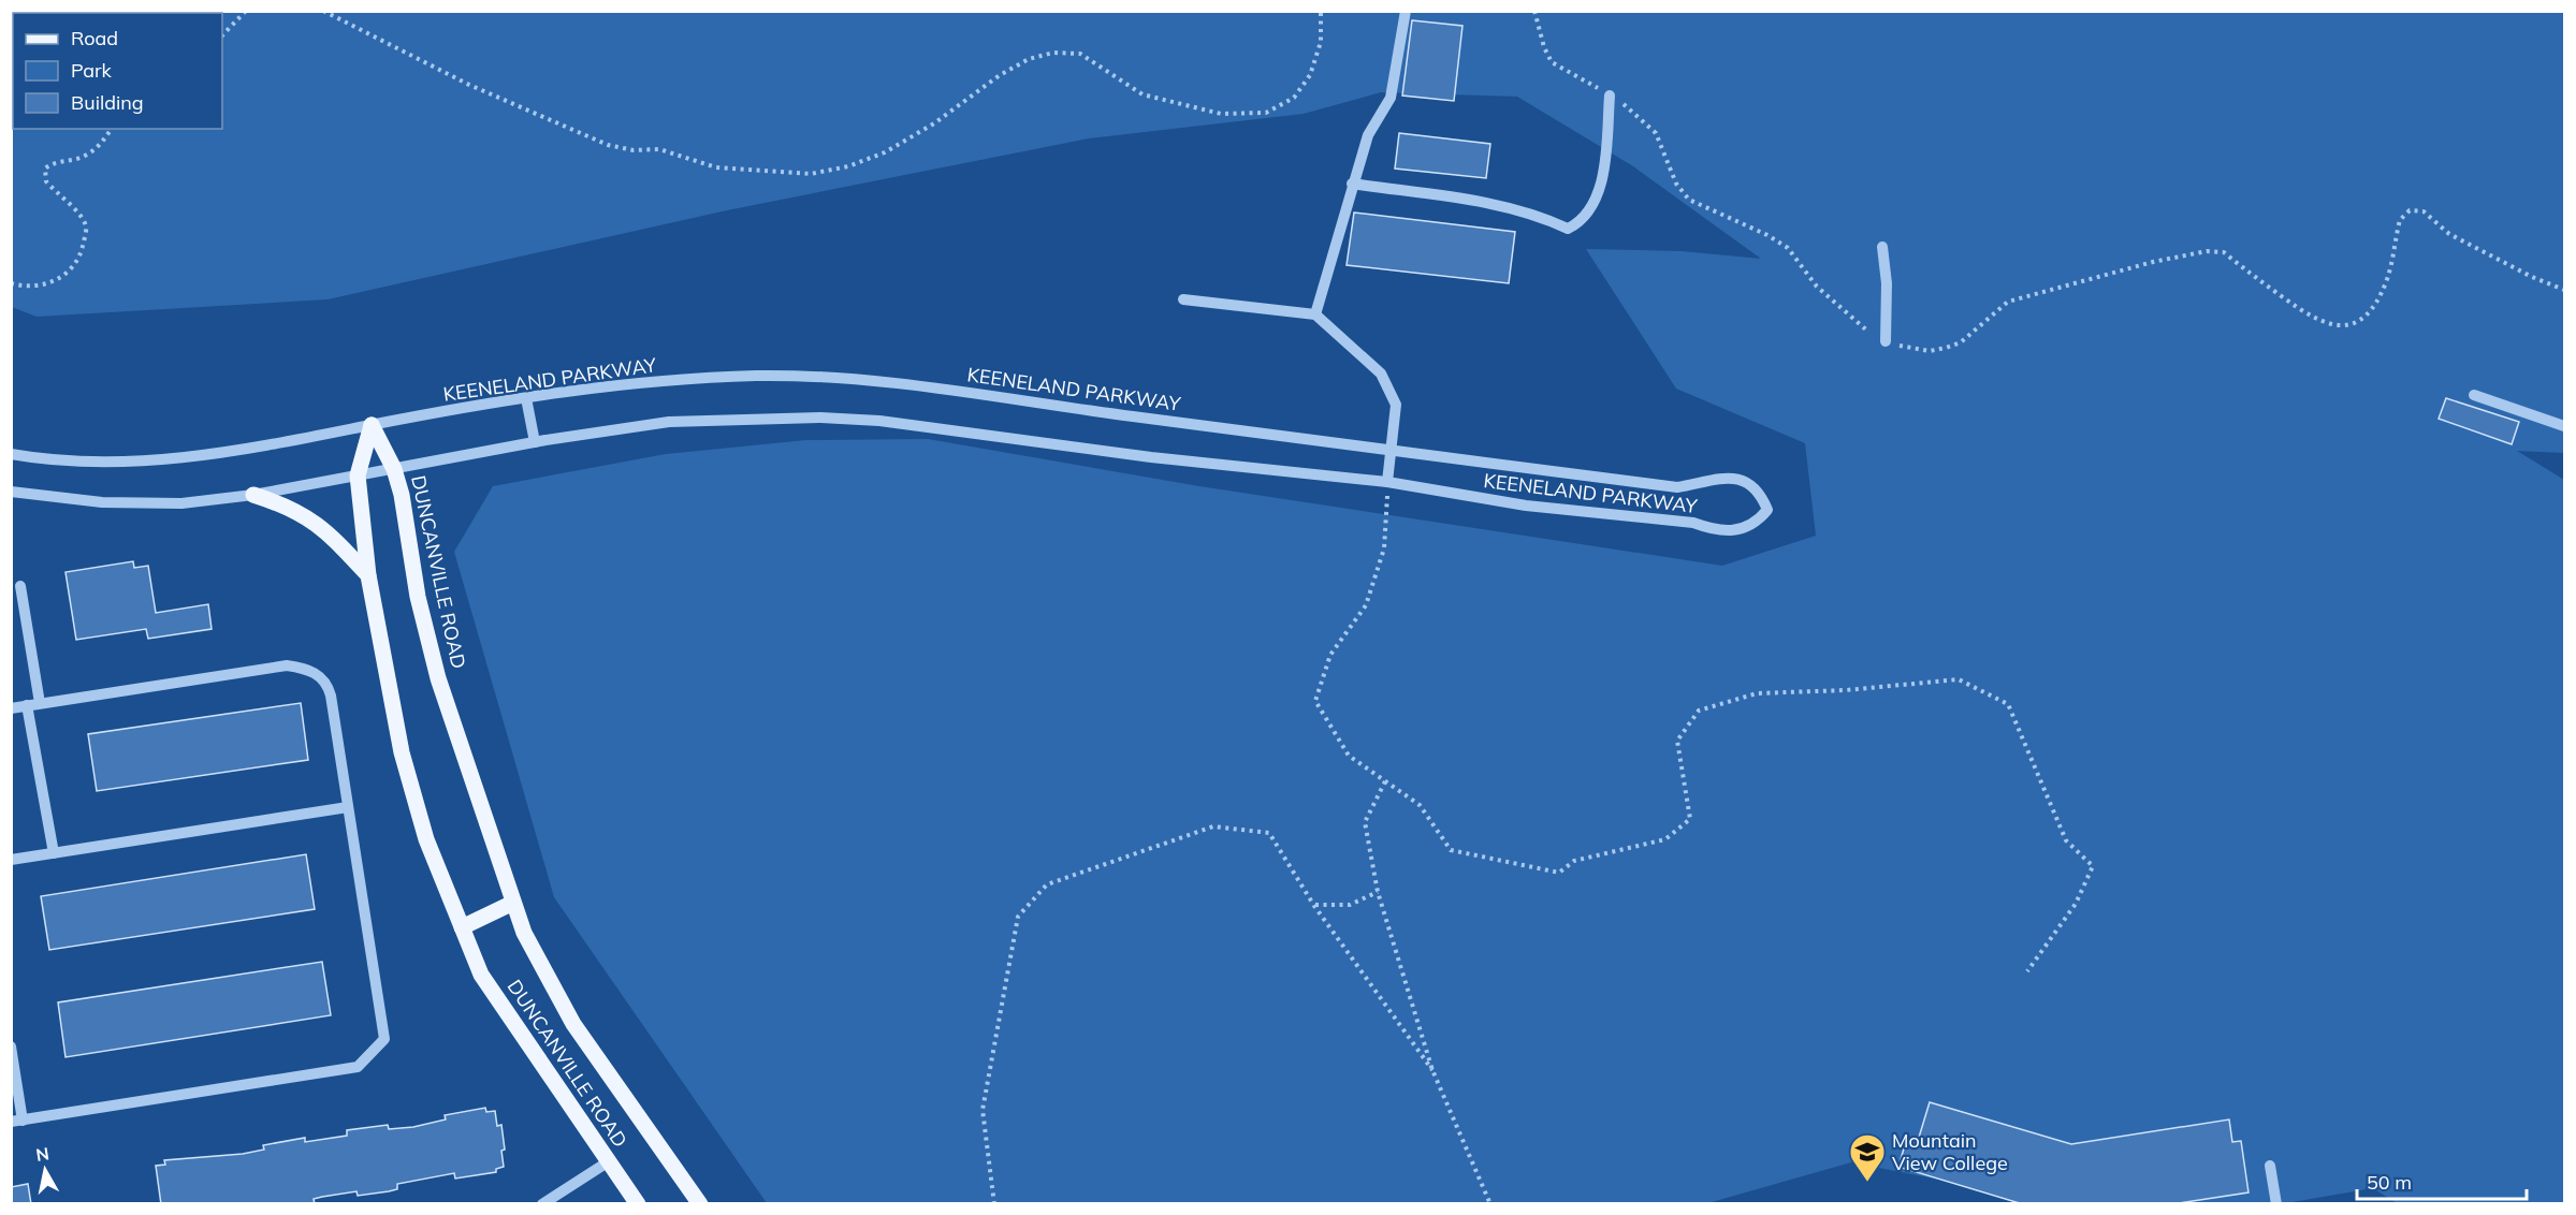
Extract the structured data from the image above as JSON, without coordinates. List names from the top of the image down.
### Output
{
  "streets": {
    "main road": ["DUNCANVILLE ROAD"],
    "street": ["KEENELAND PARKWAY"]
  },
  "crossings": [
    ["KEENELAND PARKWAY", "DUNCANVILLE ROAD"]
  ],
  "places": {
    "school or university": ["Mountain View College"]
  },
  "legend": ["Road", "Park", "Building"],
  "scale_bar": "50 m",
  "north": "top"
}
